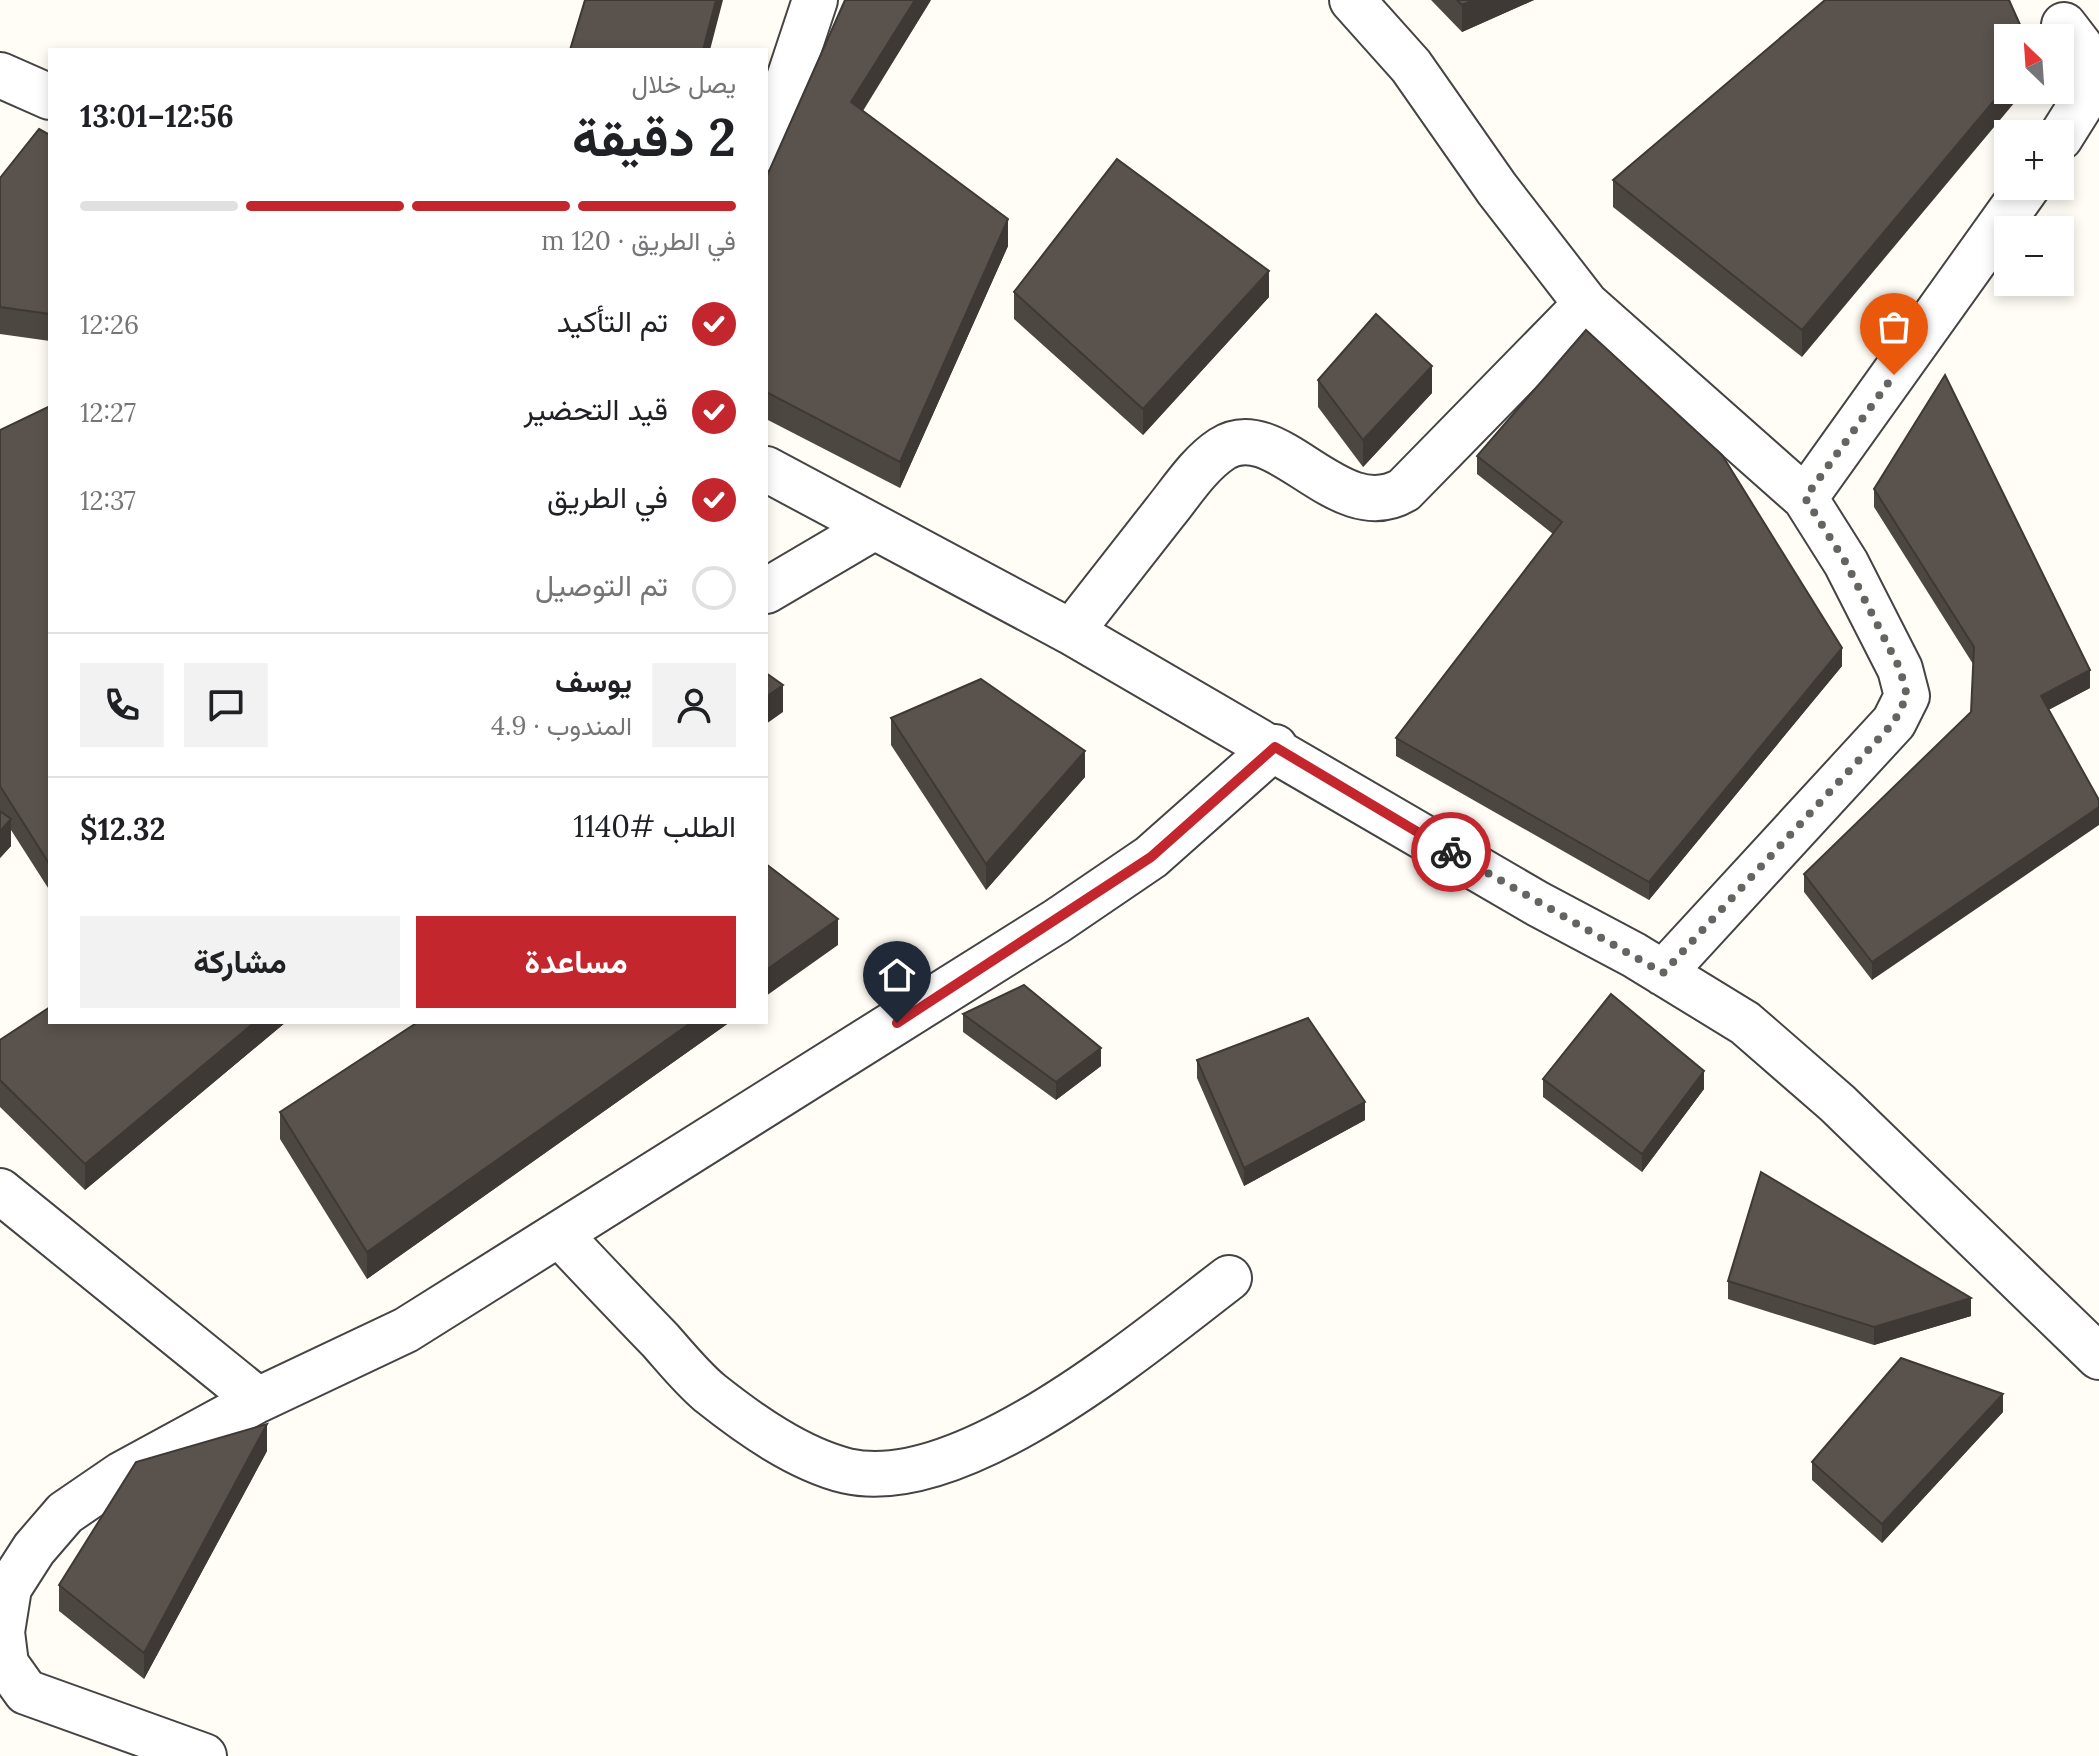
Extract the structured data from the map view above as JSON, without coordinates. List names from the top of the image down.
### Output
{
  "north": "top left",
  "page": {
    "map_buttons": ["+", "−"],
    "heading": ["2 دقيقة", "يصل خلال", "12:56–13:01"],
    "panel": [
      "يوسف",
      "المندوب · 4.9",
      "الطلب #1140",
      "$12.32"
    ],
    "bar": "في الطريق · 120 m",
    "list": [
      ["تم التأكيد", "12:26"],
      ["قيد التحضير", "12:27"],
      ["في الطريق", "12:37"],
      "تم التوصيل"
    ],
    "buttons": ["مساعدة", "مشاركة"]
  }
}
